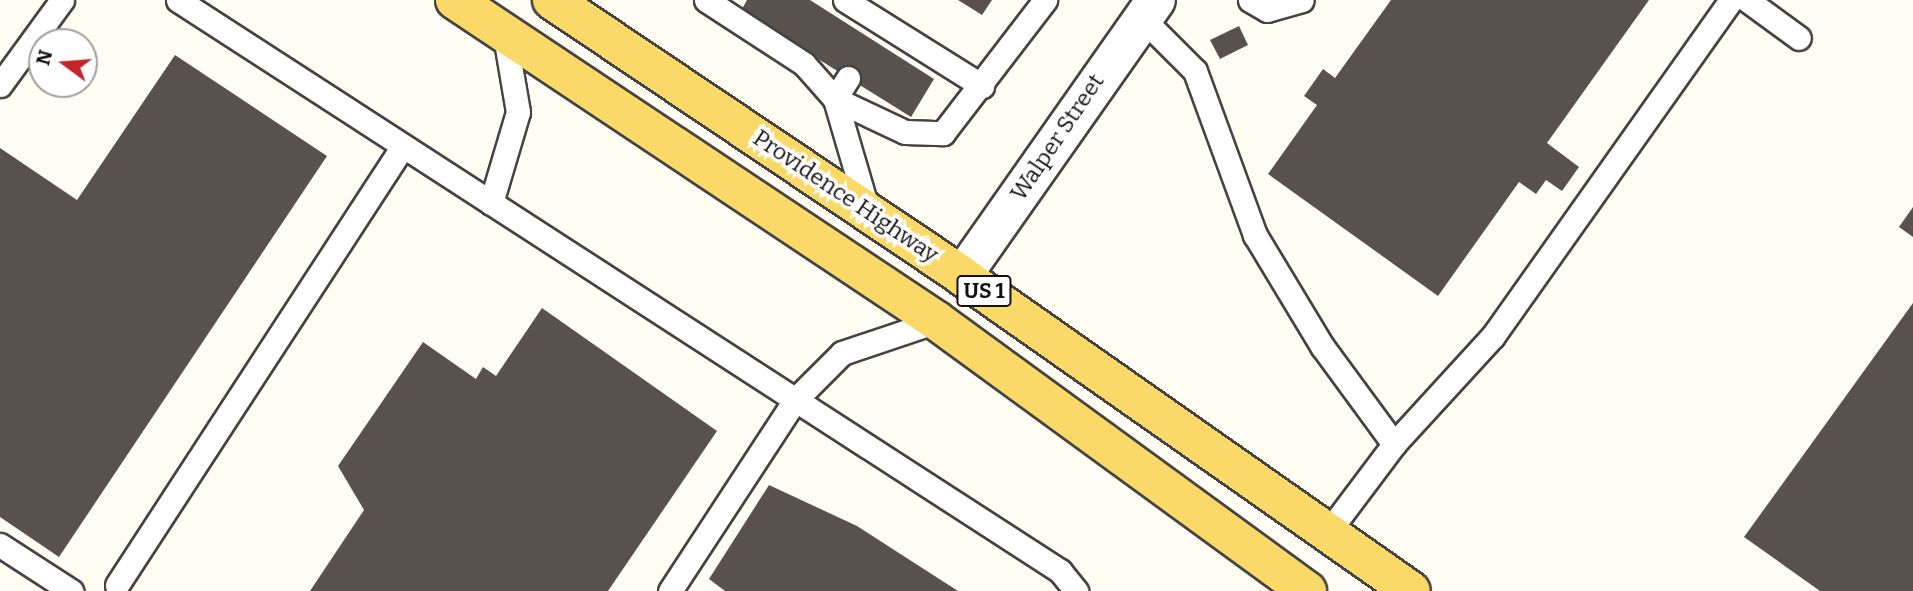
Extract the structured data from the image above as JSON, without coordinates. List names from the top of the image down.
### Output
{
  "streets": {
    "main road": ["Providence Highway", "US 1"],
    "street": ["Walper Street"]
  },
  "crossings": [
    ["Walper Street", "Providence Highway"]
  ],
  "north": "left"
}
